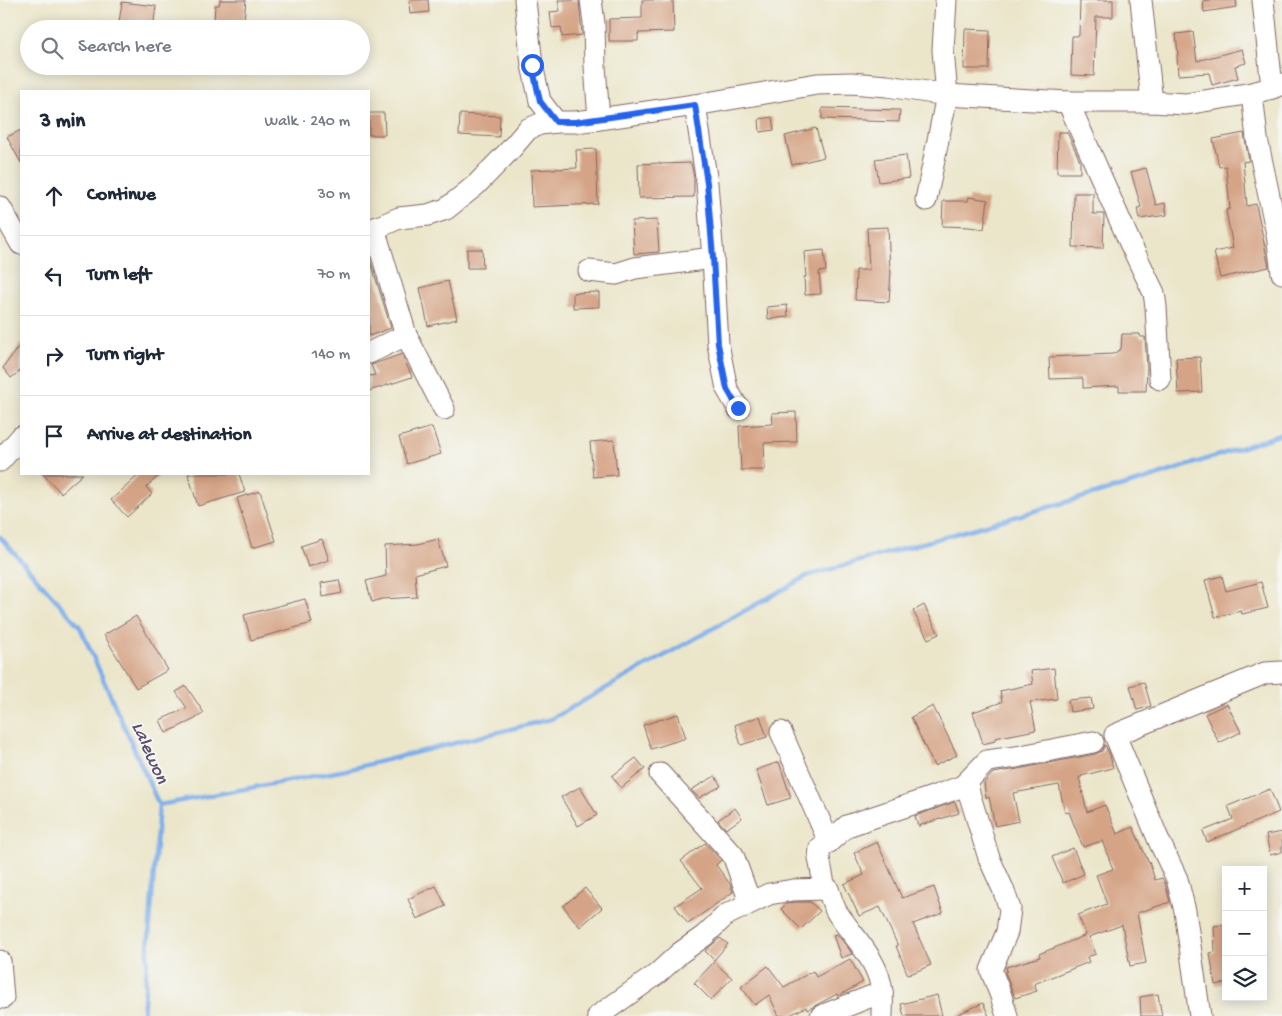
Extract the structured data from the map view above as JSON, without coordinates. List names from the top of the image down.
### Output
{
  "water": ["Lalewon"],
  "page": {
    "search": "Search here",
    "heading": ["3 min", "Walk · 240 m"],
    "list": [
      ["Continue", "30 m"],
      ["Turn left", "70 m"],
      ["Turn right", "140 m"],
      "Arrive at destination"
    ],
    "map_buttons": ["+", "−"]
  }
}
